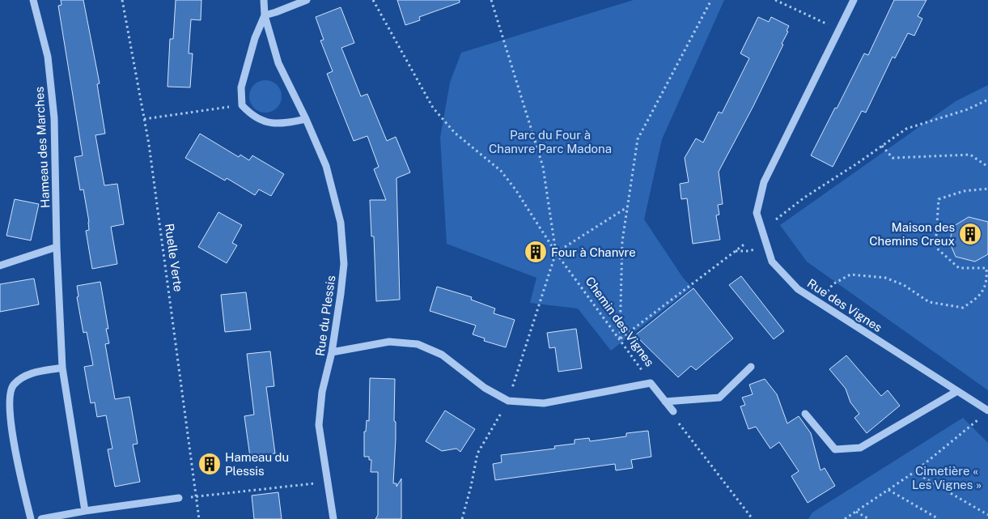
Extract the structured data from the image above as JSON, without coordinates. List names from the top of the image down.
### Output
{
  "streets": {
    "street": [
      "Hameau des Marches",
      "Rue des Vignes",
      "Rue du Plessis",
      "Chemin des Vignes"
    ],
    "path": ["Ruelle Verte"]
  },
  "parks": ["Parc du Four à Chanvre Parc Madona", "Cimetière « Les Vignes »"],
  "places": {
    "building": ["Maison des Chemins Creux", "Four à Chanvre", "Hameau du Plessis"]
  }
}
